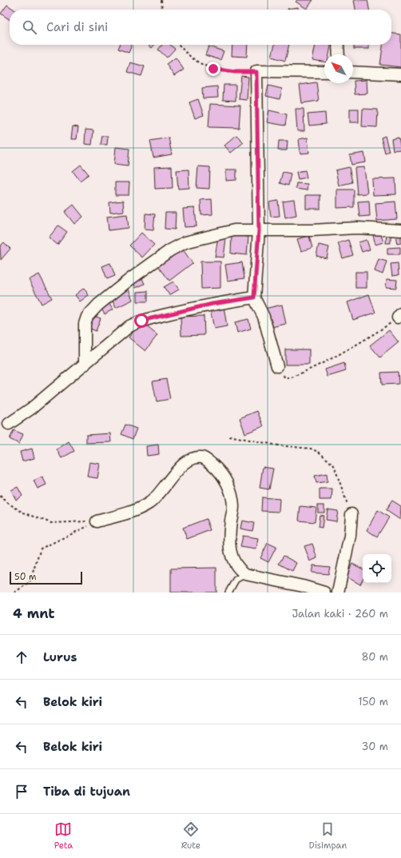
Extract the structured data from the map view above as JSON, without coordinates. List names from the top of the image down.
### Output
{
  "scale_bar": "50 m",
  "north": "top left",
  "page": {
    "search": "Cari di sini",
    "scale": "50 m",
    "heading": ["4 mnt", "Jalan kaki · 260 m"],
    "list": [
      ["Lurus", "80 m"],
      ["Belok kiri", "150 m"],
      ["Belok kiri", "30 m"],
      "Tiba di tujuan"
    ],
    "nav": ["Peta", "Rute", "Disimpan"]
  }
}
